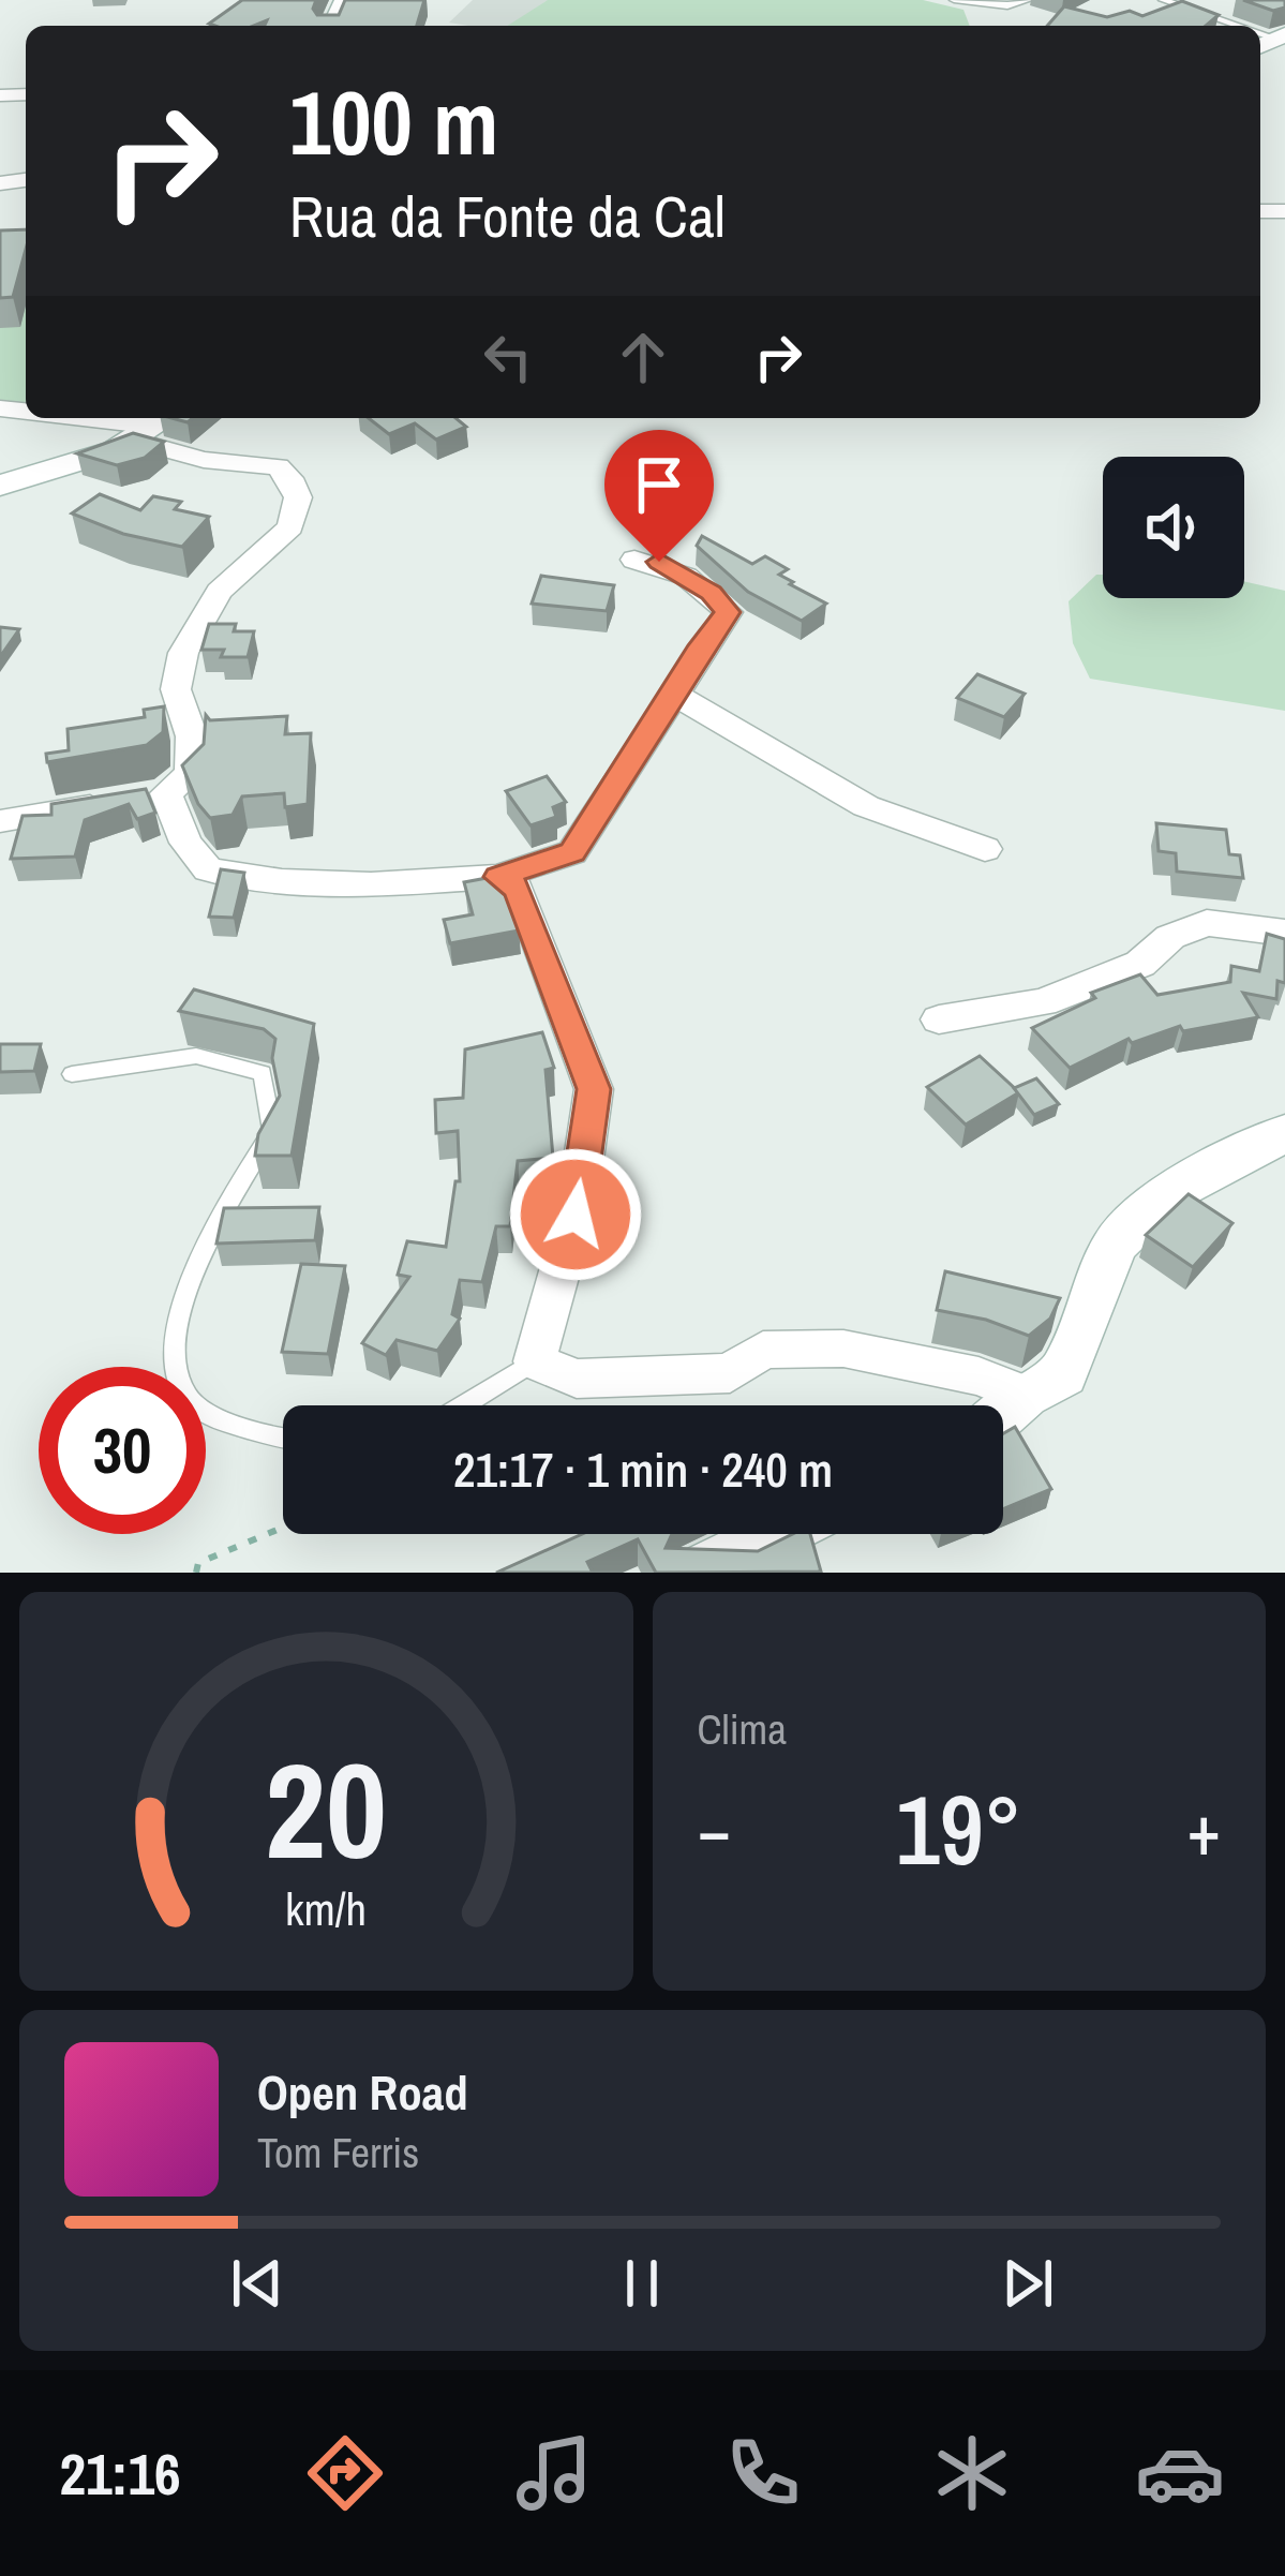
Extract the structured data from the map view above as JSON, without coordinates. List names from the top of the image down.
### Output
{
  "page": {
    "turn": ["100 m", "Rua da Fonte da Cal"],
    "limit": "30",
    "trip": "21:17 · 1 min · 240 m",
    "tile": "Clima",
    "heat": ["−", "19°", "+"],
    "song": ["Open Road", "Tom Ferris"],
    "tabs": "21:16",
    "gauge": ["20", "km/h"]
  }
}
